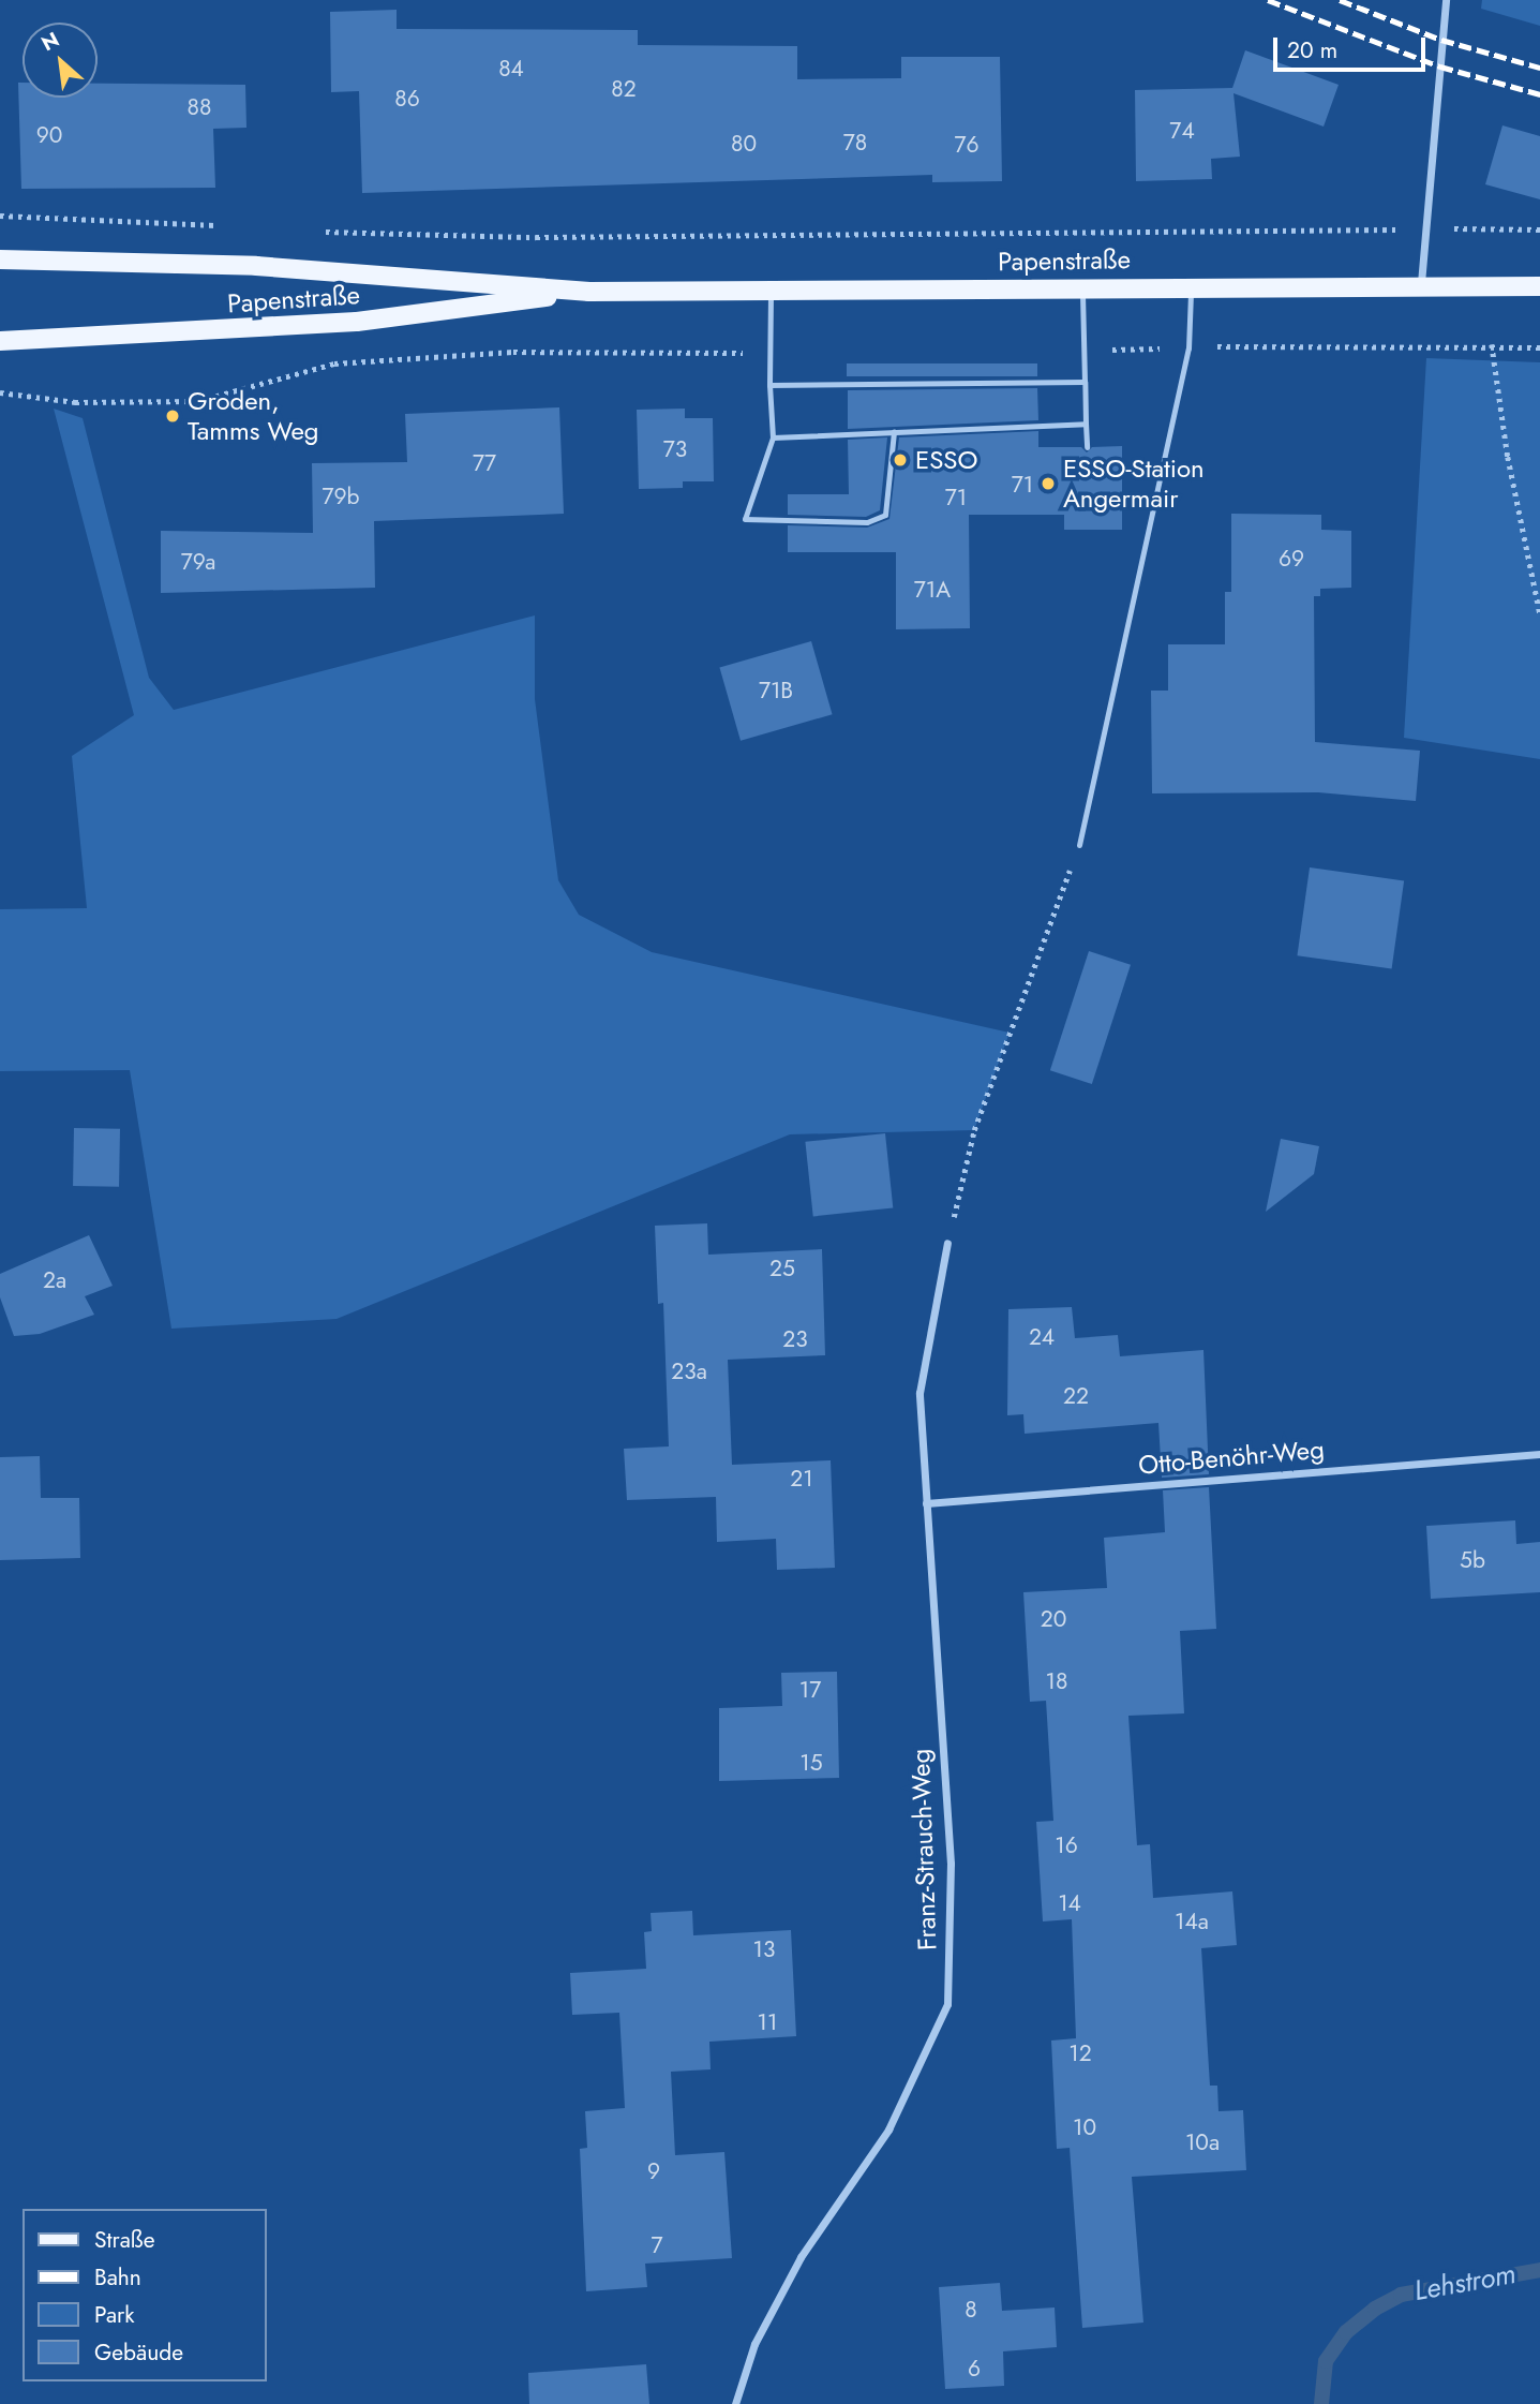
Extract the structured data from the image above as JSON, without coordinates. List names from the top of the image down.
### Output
{
  "streets": {
    "main road": ["Papenstraße"],
    "street": ["Otto-Benöhr-Weg", "Franz-Strauch-Weg"]
  },
  "crossings": [
    ["Otto-Benöhr-Weg", "Franz-Strauch-Weg"]
  ],
  "water": ["Lehstrom"],
  "places": ["Groden, Tamms Weg", "ESSO", "ESSO-Station Angermair"],
  "house_numbers": [
    "84",
    "82",
    "86",
    "88",
    "74",
    "90",
    "78",
    "80",
    "76",
    "73",
    "77",
    "71",
    "79b",
    "71",
    "69",
    "79a",
    "71A",
    "71B",
    "25",
    "2a",
    "24",
    "23",
    "23a",
    "22",
    "21",
    "5b",
    "20",
    "18",
    "17",
    "15",
    "16",
    "14",
    "14a",
    "13",
    "11",
    "12",
    "10",
    "10a",
    "9",
    "7",
    "8",
    "6"
  ],
  "legend": [
    "Straße",
    "Bahn",
    "Park",
    "Gebäude"
  ],
  "scale_bar": "20 m",
  "north": "top left"
}
